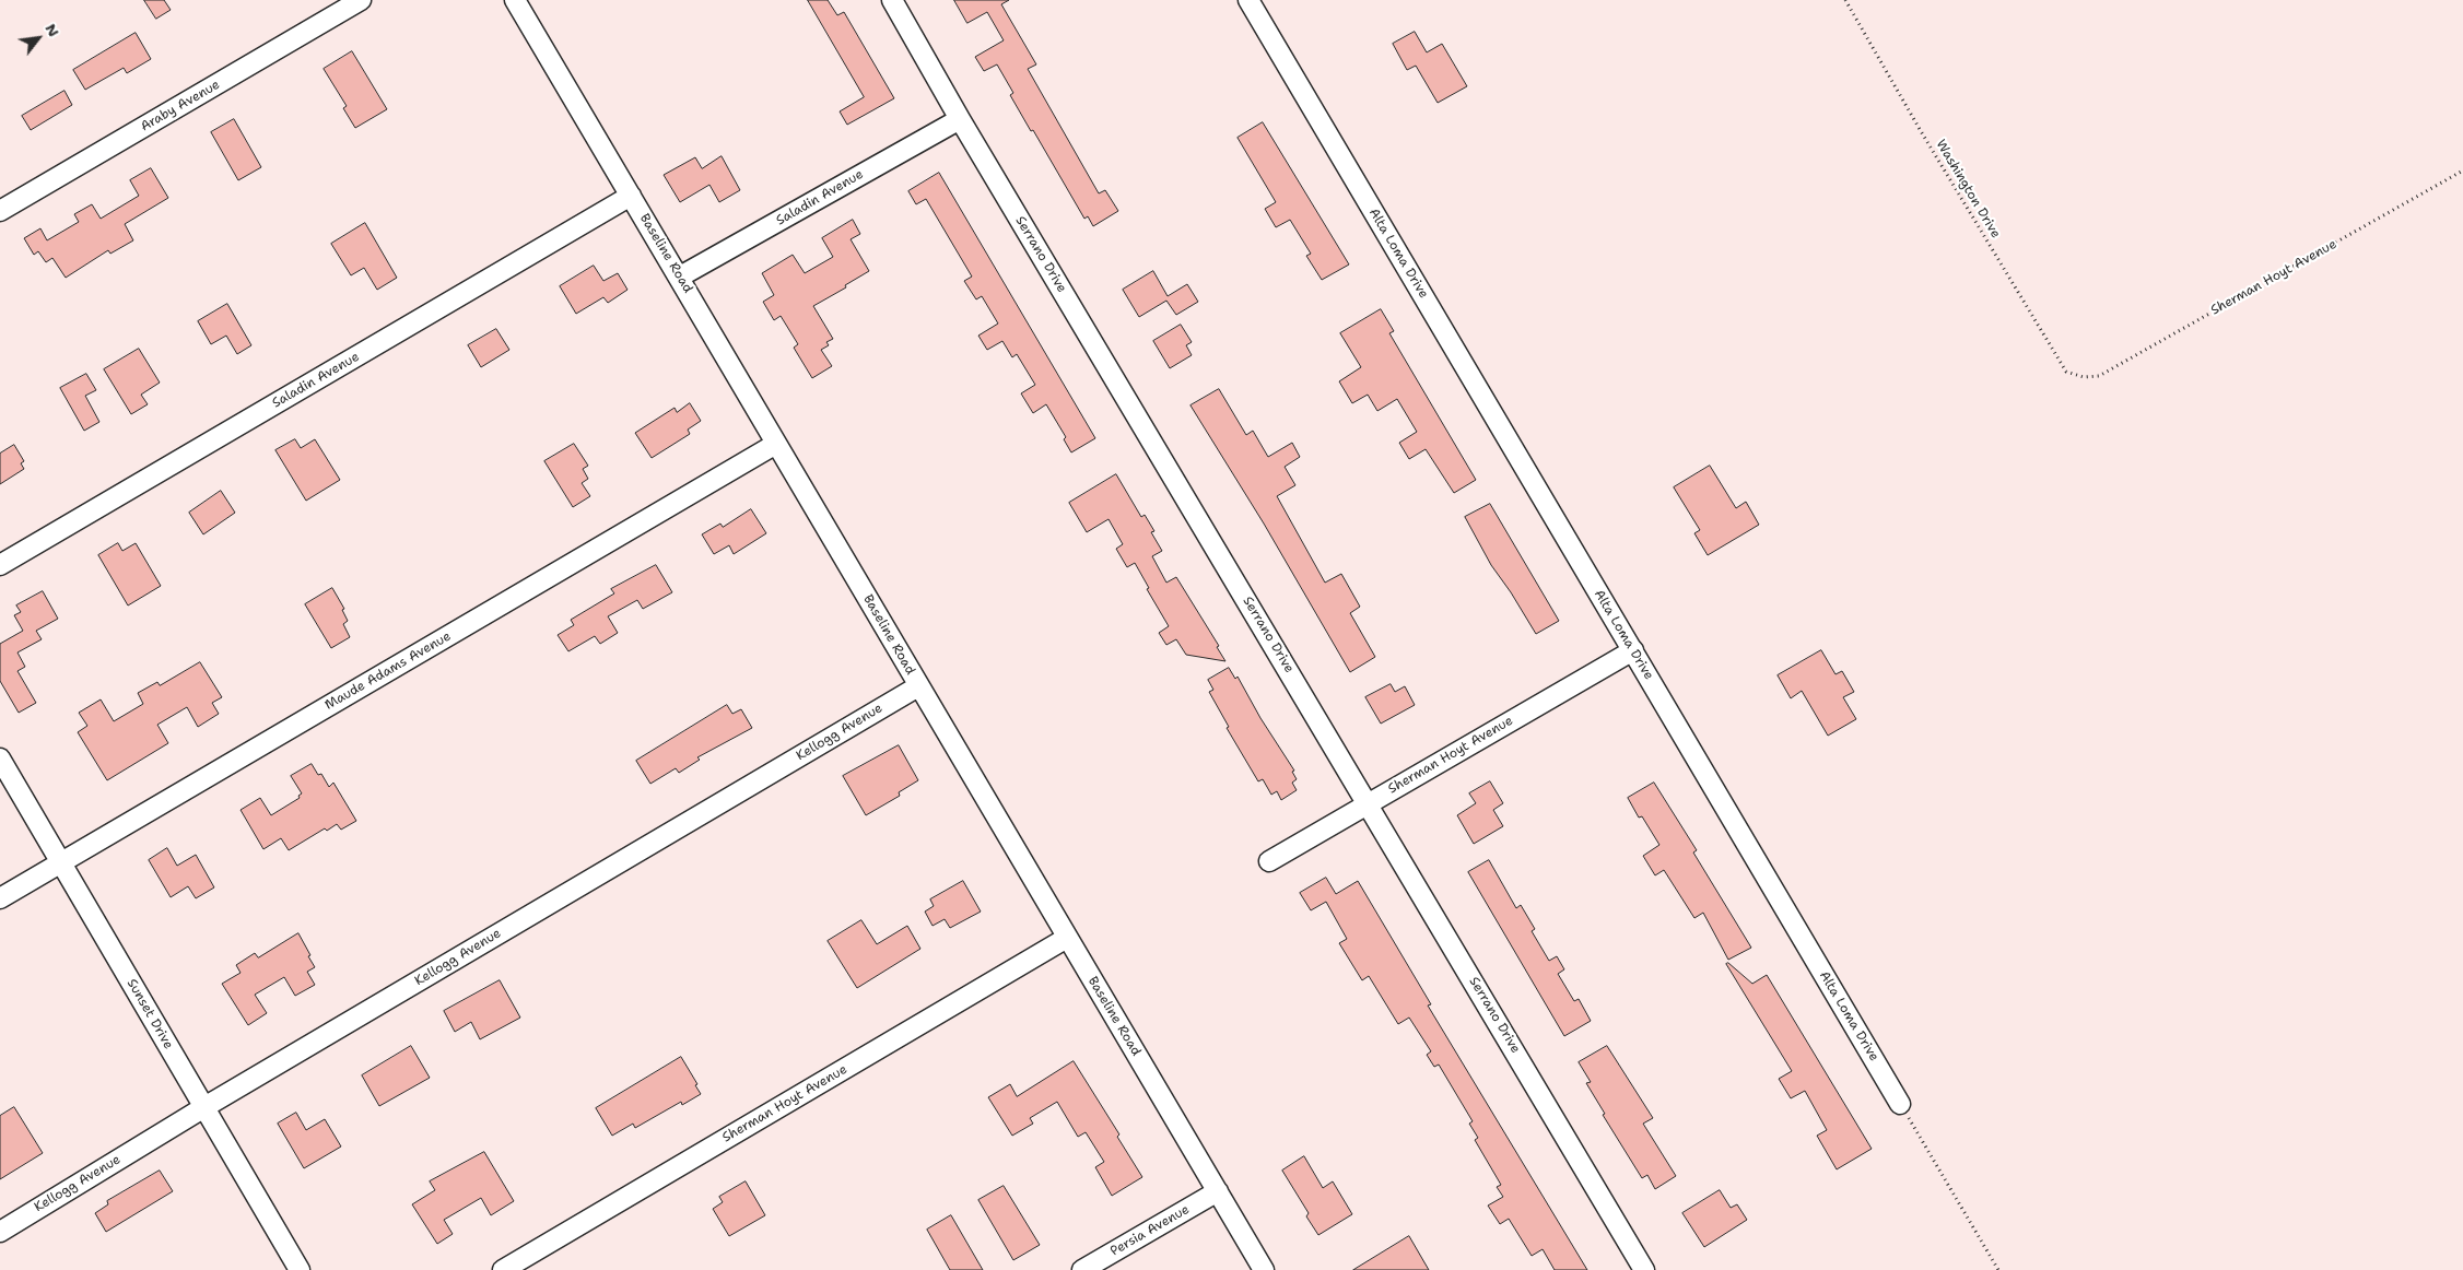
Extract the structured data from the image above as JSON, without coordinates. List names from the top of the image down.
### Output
{
  "streets": {
    "street": [
      "Araby Avenue",
      "Saladin Avenue",
      "Baseline Road",
      "Alta Loma Drive",
      "Serrano Drive",
      "Sherman Hoyt Avenue",
      "Maude Adams Avenue",
      "Kellogg Avenue",
      "Sunset Drive",
      "Persia Avenue"
    ],
    "path": ["Washington Drive"]
  },
  "crossings": [
    ["Washington Drive", "Sherman Hoyt Avenue"],
    ["Saladin Avenue", "Baseline Road"],
    ["Saladin Avenue", "Serrano Drive"],
    ["Baseline Road", "Sherman Hoyt Avenue"],
    ["Baseline Road", "Maude Adams Avenue"],
    ["Baseline Road", "Kellogg Avenue"],
    ["Baseline Road", "Persia Avenue"],
    ["Alta Loma Drive", "Sherman Hoyt Avenue"],
    ["Serrano Drive", "Sherman Hoyt Avenue"],
    ["Maude Adams Avenue", "Sunset Drive"],
    ["Kellogg Avenue", "Sunset Drive"]
  ],
  "north": "top right"
}
